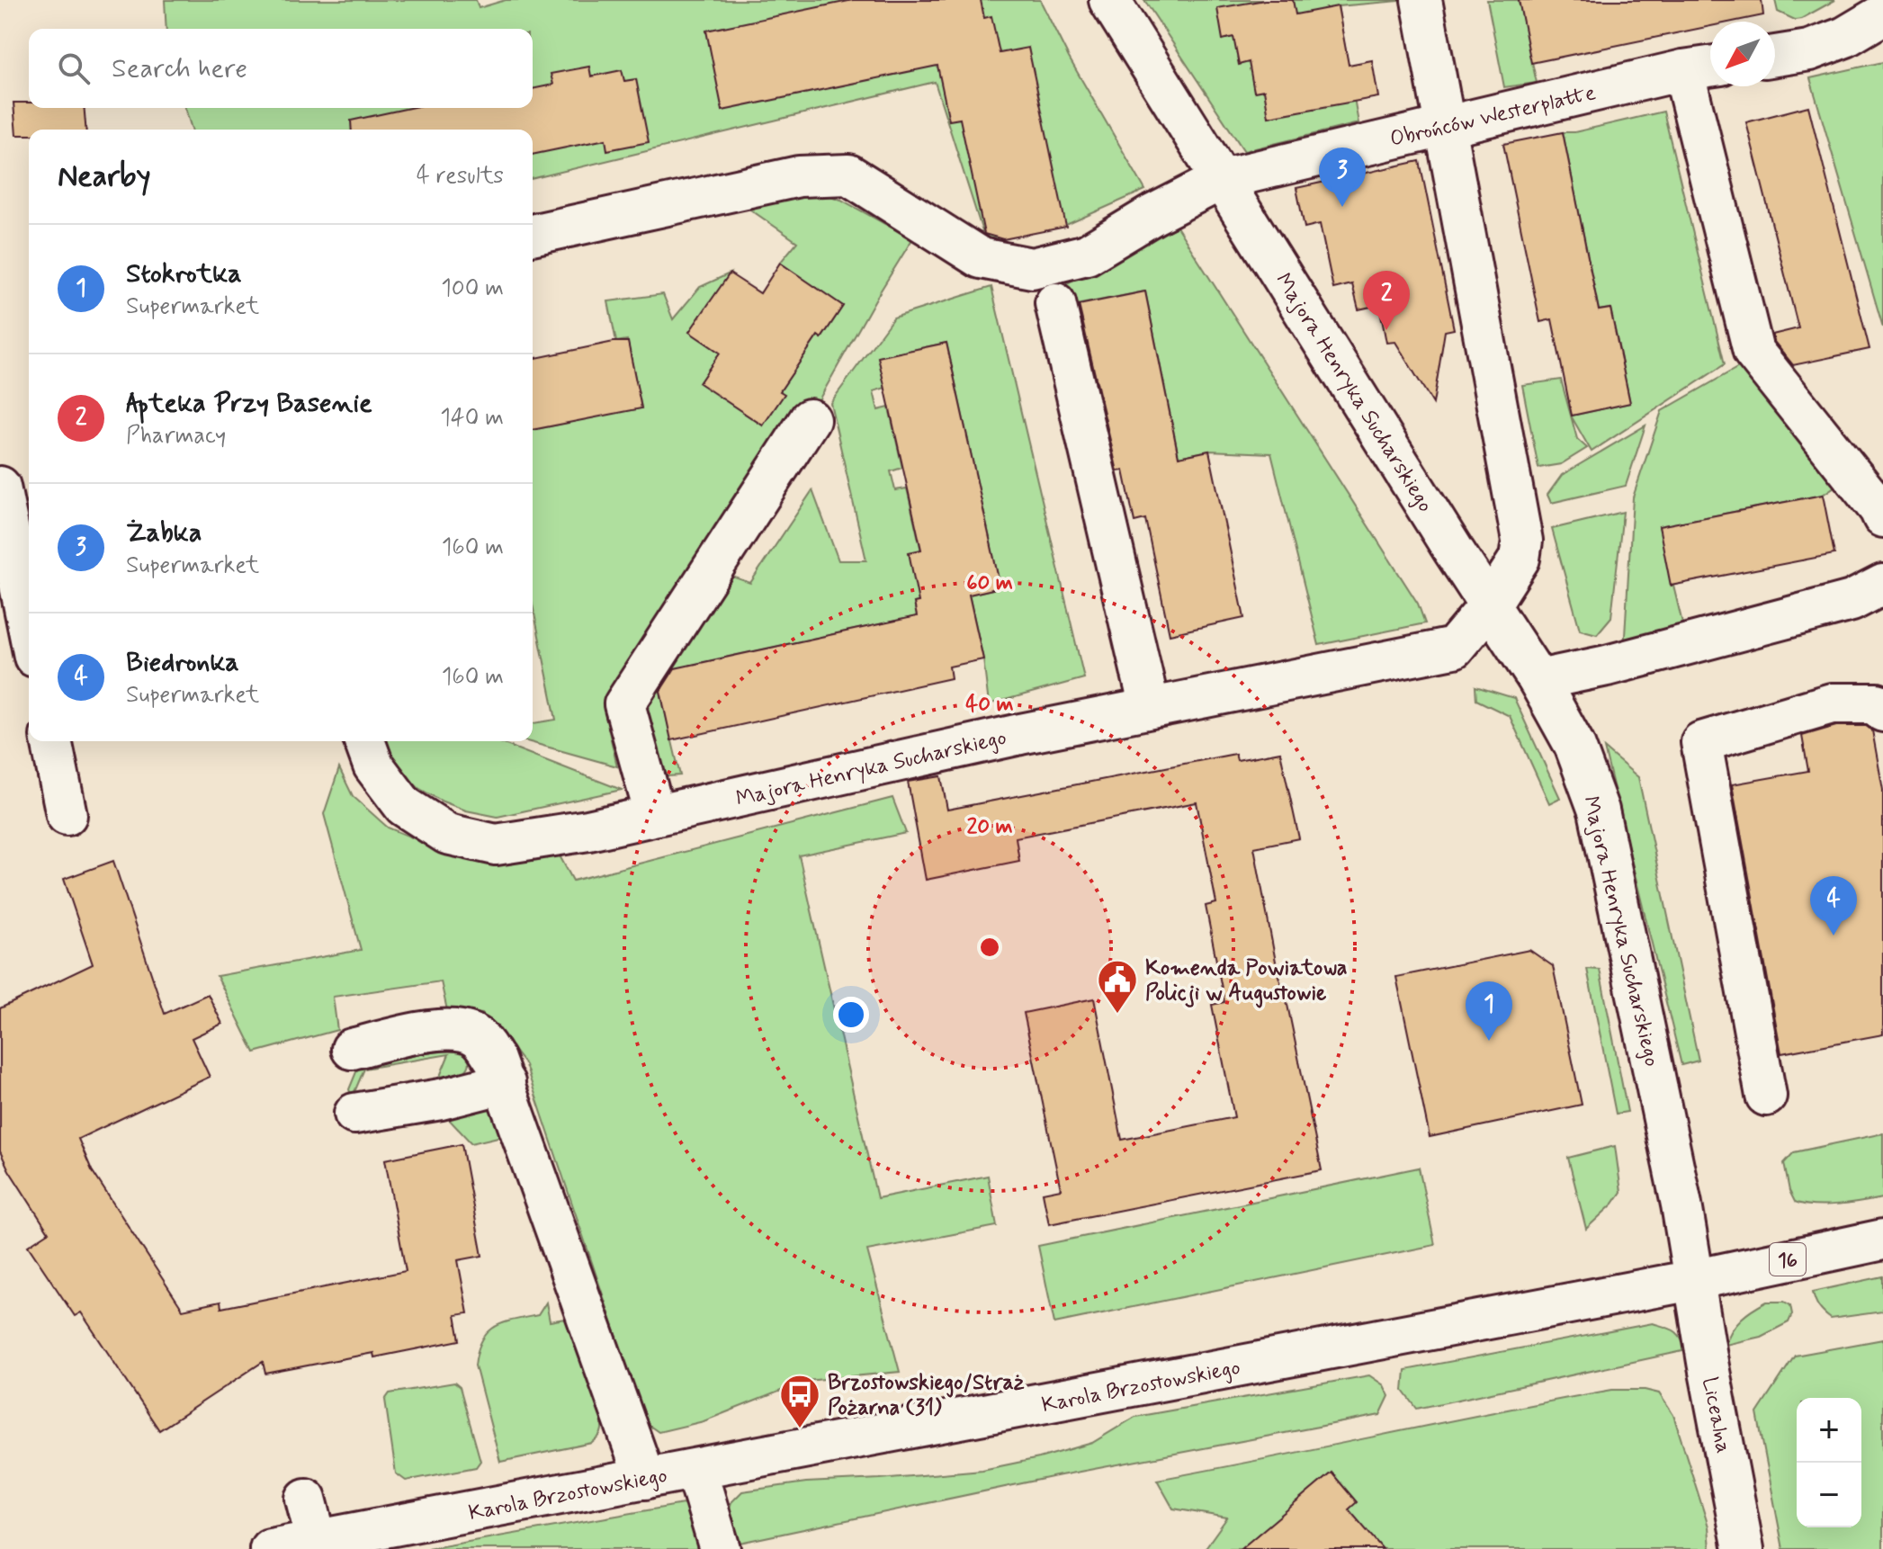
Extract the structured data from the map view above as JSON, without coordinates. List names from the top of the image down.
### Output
{
  "streets": {
    "street": [
      "Obrońców Westerplatte",
      "Majora Henryka Sucharskiego",
      "16",
      "Karola Brzostowskiego",
      "Licealna"
    ]
  },
  "crossings": [
    ["Obrońców Westerplatte", "Majora Henryka Sucharskiego"],
    ["Majora Henryka Sucharskiego", "Karola Brzostowskiego"],
    ["Majora Henryka Sucharskiego", "Licealna"],
    ["Karola Brzostowskiego", "Licealna"]
  ],
  "places": {
    "public building": ["Komenda Powiatowa Policji w Augustowie"],
    "bus stop": ["Brzostowskiego/Straż Pożarna (31)"]
  },
  "north": "bottom left",
  "page": {
    "search": "Search here",
    "heading": ["Nearby", "4 results"],
    "pins": [
      "3",
      "2",
      "4",
      "1"
    ],
    "list": [
      {
        "mark": "1",
        "name": "Stokrotka",
        "note": "Supermarket",
        "value": "100 m"
      },
      {
        "mark": "2",
        "name": "Apteka Przy Basenie",
        "note": "Pharmacy",
        "value": "140 m"
      },
      {
        "mark": "3",
        "name": "Żabka",
        "note": "Supermarket",
        "value": "160 m"
      },
      {
        "mark": "4",
        "name": "Biedronka",
        "note": "Supermarket",
        "value": "160 m"
      }
    ],
    "map_buttons": ["+", "−"]
  },
  "rings": ["60 m", "40 m", "20 m"]
}
